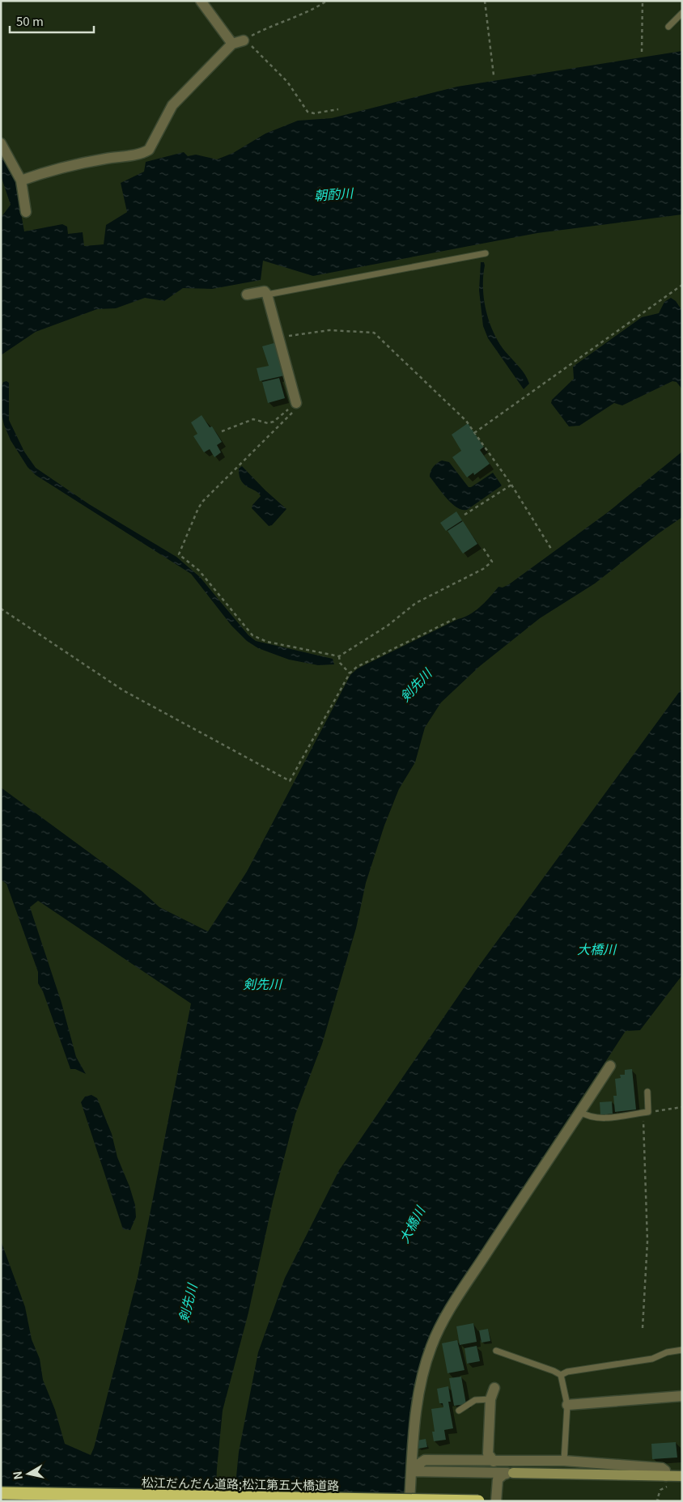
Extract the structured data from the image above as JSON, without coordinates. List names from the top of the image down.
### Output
{
  "streets": {
    "highway": ["松江だんだん道路;松江第五大橋道路"]
  },
  "water": ["朝酌川", "剣先川", "大橋川"],
  "scale_bar": "50 m",
  "north": "left"
}
